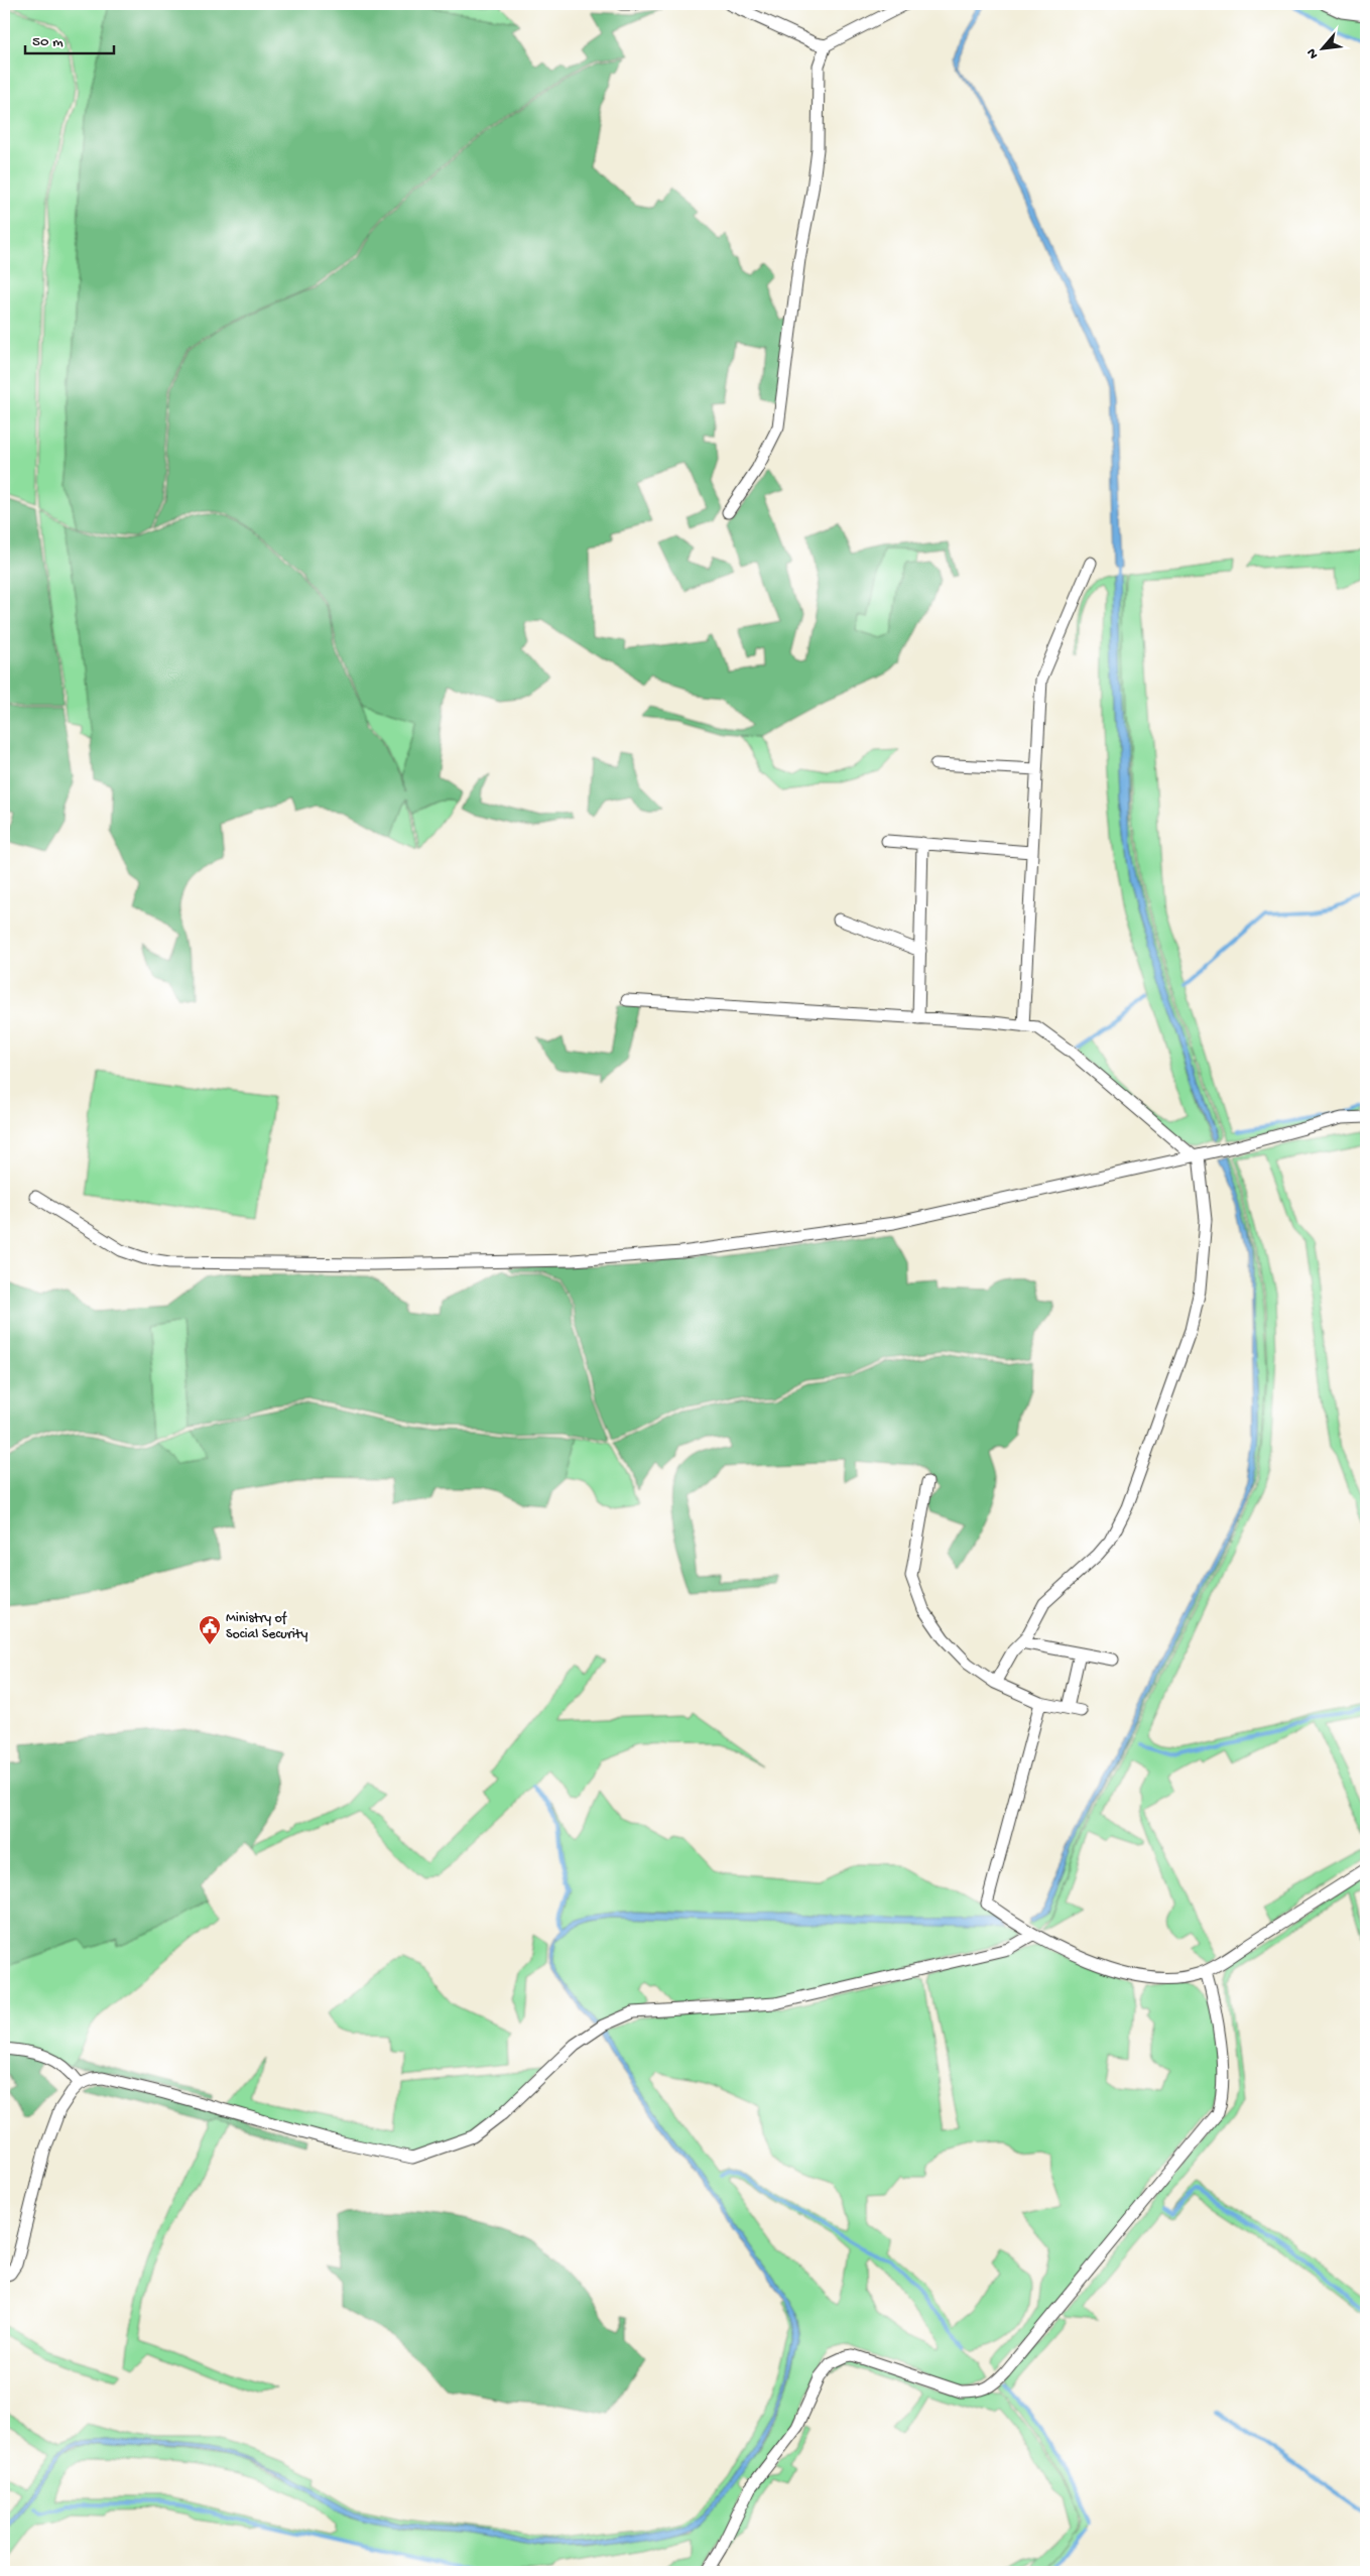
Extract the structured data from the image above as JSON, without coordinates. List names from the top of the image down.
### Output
{
  "places": {
    "public building": ["Ministry of Social Security"]
  },
  "scale_bar": "50 m",
  "north": "bottom left"
}
